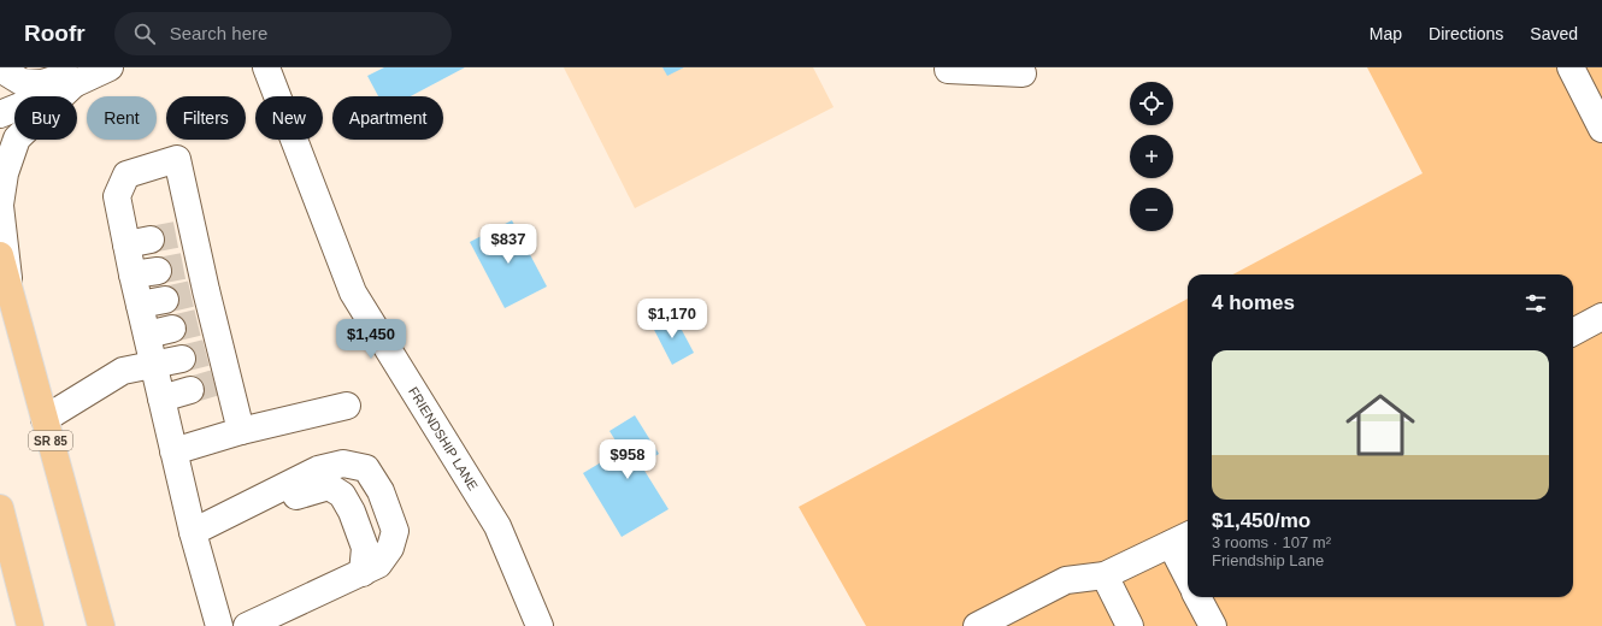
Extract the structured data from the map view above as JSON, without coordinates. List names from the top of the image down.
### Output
{
  "streets": {
    "main road": ["SR 85"],
    "street": ["FRIENDSHIP LANE"]
  },
  "page": {
    "header": "Roofr",
    "search": "Search here",
    "nav": ["Map", "Directions", "Saved"],
    "map_buttons": ["+", "−"],
    "chip": [
      "Buy",
      "Rent",
      "Filters",
      "New",
      "Apartment"
    ],
    "price": [
      "$837",
      "$1,170",
      "$1,450",
      "$958"
    ],
    "heading": "4 homes",
    "list": [
      {
        "name": "$1,450/mo",
        "note": "3 rooms · 107 m² · Friendship Lane"
      }
    ]
  }
}
